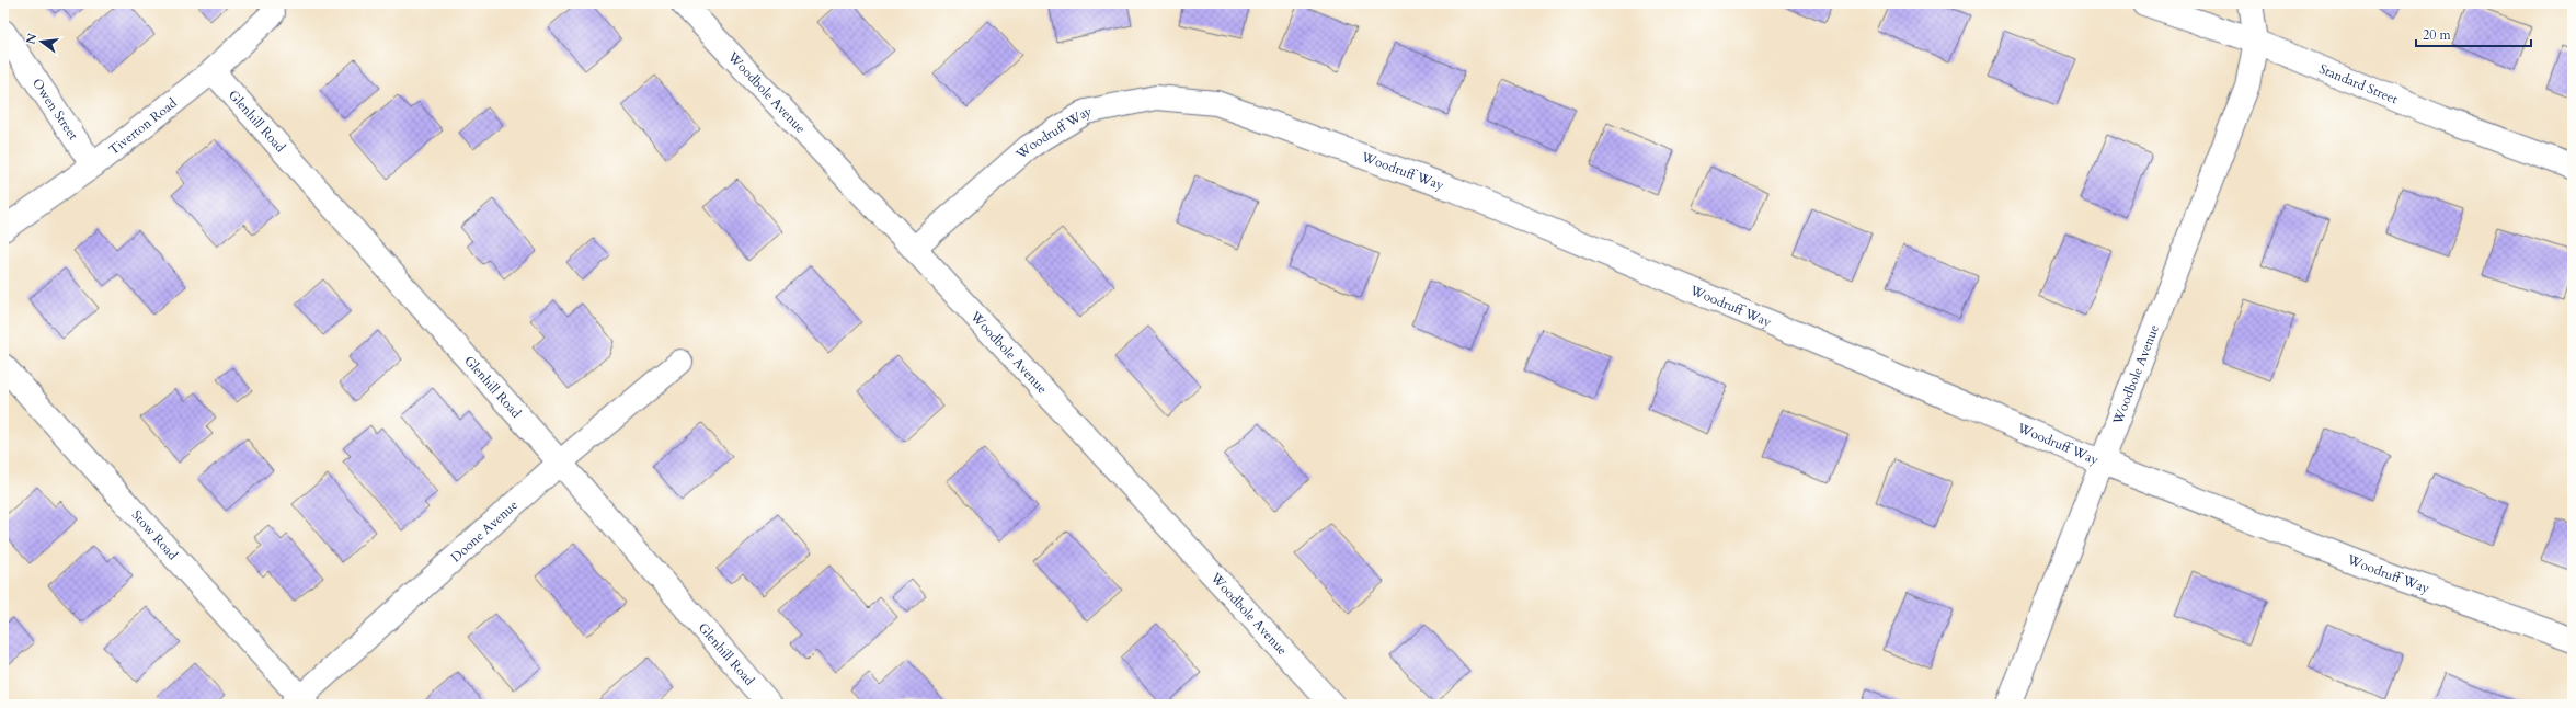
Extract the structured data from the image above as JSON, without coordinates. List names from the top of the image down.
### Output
{
  "streets": {
    "street": [
      "Standard Street",
      "Woodbole Avenue",
      "Owen Street",
      "Glenhill Road",
      "Tiverton Road",
      "Woodruff Way",
      "Doone Avenue",
      "Stow Road"
    ]
  },
  "crossings": [
    ["Standard Street", "Woodbole Avenue"],
    ["Woodbole Avenue", "Woodruff Way"],
    ["Owen Street", "Tiverton Road"],
    ["Glenhill Road", "Tiverton Road"],
    ["Glenhill Road", "Doone Avenue"],
    ["Doone Avenue", "Stow Road"]
  ],
  "scale_bar": "20 m",
  "north": "left"
}
